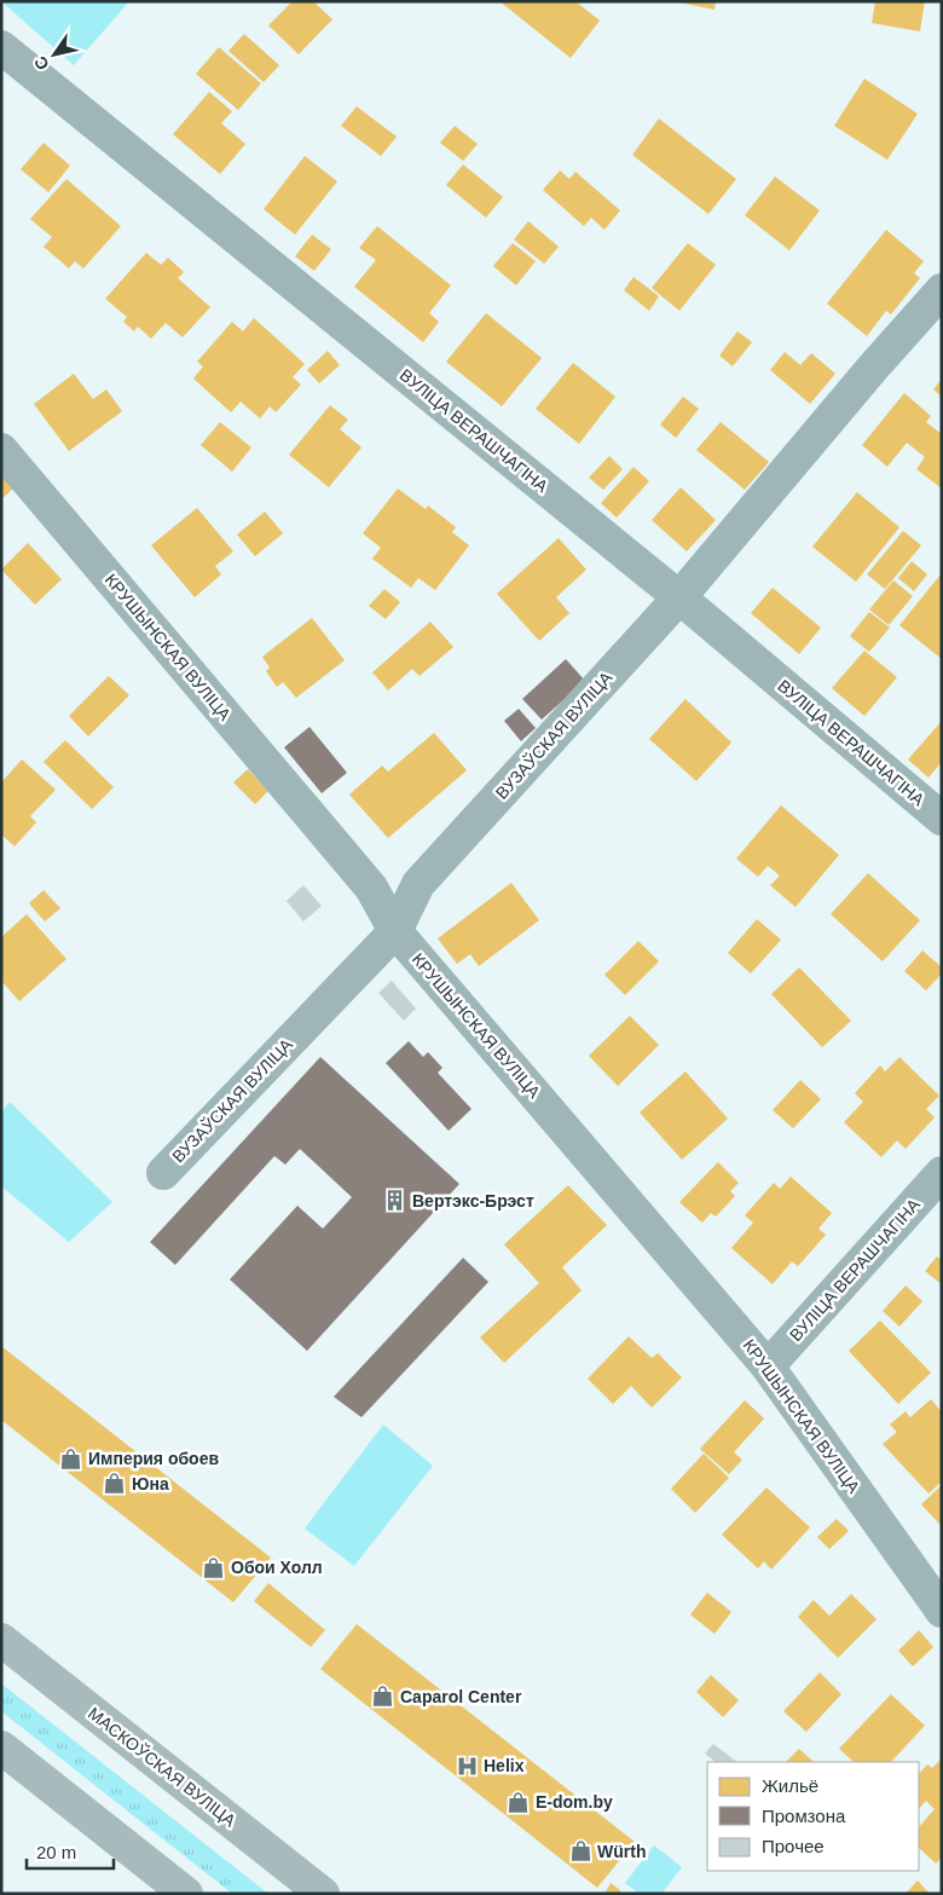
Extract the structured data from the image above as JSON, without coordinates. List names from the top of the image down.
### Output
{
  "streets": {
    "main road": ["МАСКОЎСКАЯ ВУЛІЦА"],
    "street": ["ВУЛІЦА ВЕРАШЧАГІНА", "КРУШЫНСКАЯ ВУЛІЦА", "ВУЗАЎСКАЯ ВУЛІЦА"]
  },
  "crossings": [
    ["ВУЛІЦА ВЕРАШЧАГІНА", "КРУШЫНСКАЯ ВУЛІЦА"],
    ["ВУЛІЦА ВЕРАШЧАГІНА", "ВУЗАЎСКАЯ ВУЛІЦА"],
    ["КРУШЫНСКАЯ ВУЛІЦА", "ВУЗАЎСКАЯ ВУЛІЦА"]
  ],
  "places": {
    "building": ["Вертэкс-Брэст"],
    "shop": [
      "Империя обоев",
      "Юна",
      "Обои Холл",
      "Caparol Center",
      "E-dom.by",
      "Würth"
    ],
    "hospital": ["Helix"]
  },
  "legend": ["Жильё", "Промзона", "Прочее"],
  "scale_bar": "20 m",
  "north": "bottom left"
}
